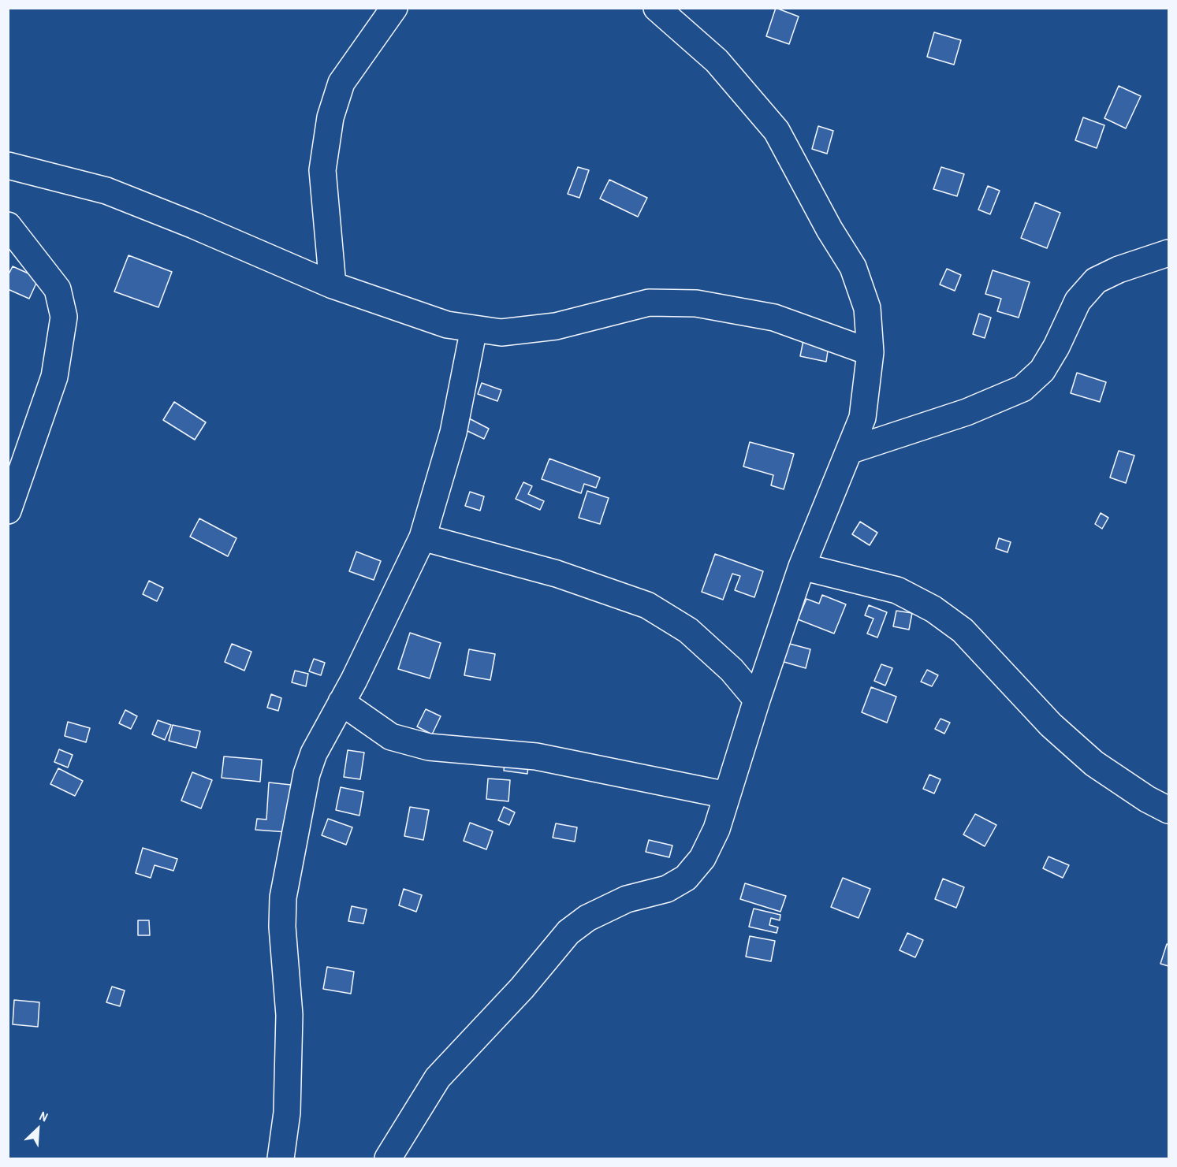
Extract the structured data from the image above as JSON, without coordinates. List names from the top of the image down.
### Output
{
  "north": "top right"
}
